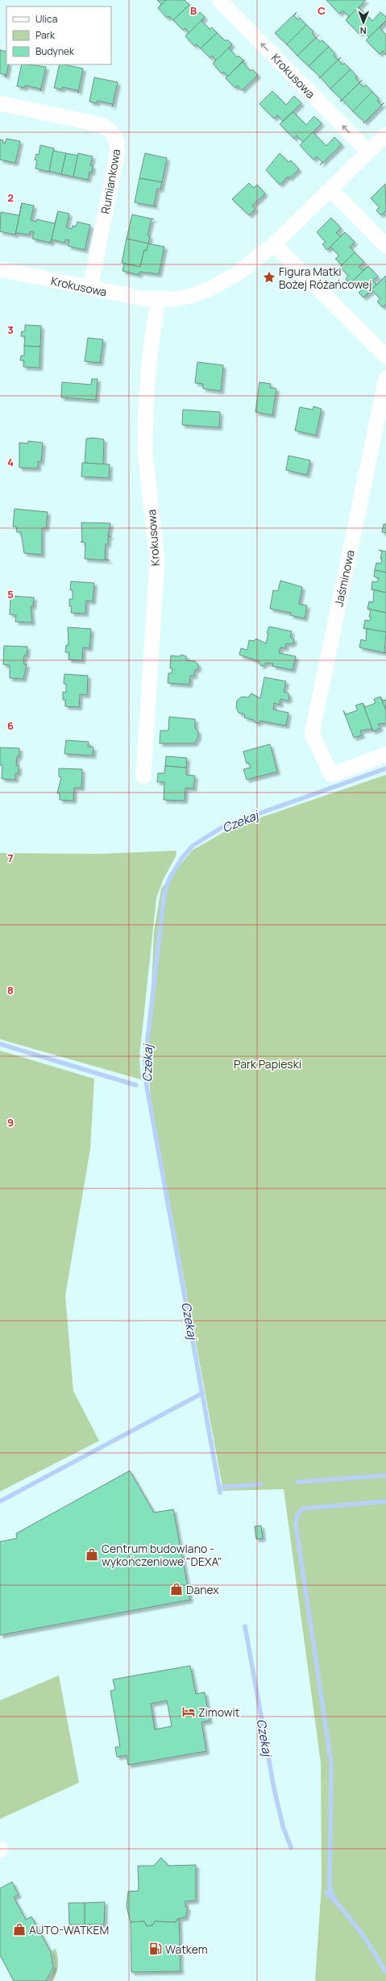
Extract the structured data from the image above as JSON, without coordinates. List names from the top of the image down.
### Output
{
  "streets": {
    "street": ["Krokusowa", "Rumiankowa", "Jaśminowa"]
  },
  "crossings": [
    ["Krokusowa", "Rumiankowa"]
  ],
  "water": ["Czekaj"],
  "parks": ["Park Papieski"],
  "places": {
    "place": ["Figura Matki Bożej Różańcowej"],
    "shop": ["Centrum budowlano - wykończeniowe \"DEXA\"", "Danex", "AUTO-WATKEM"],
    "hotel": ["Zimowit"],
    "fuel station": ["Watkem"]
  },
  "legend": ["Ulica", "Park", "Budynek"],
  "north": "bottom",
  "grid": {
    "columns": ["B", "C"],
    "rows": [
      "2",
      "3",
      "4",
      "5",
      "6",
      "7",
      "8",
      "9"
    ]
  }
}
